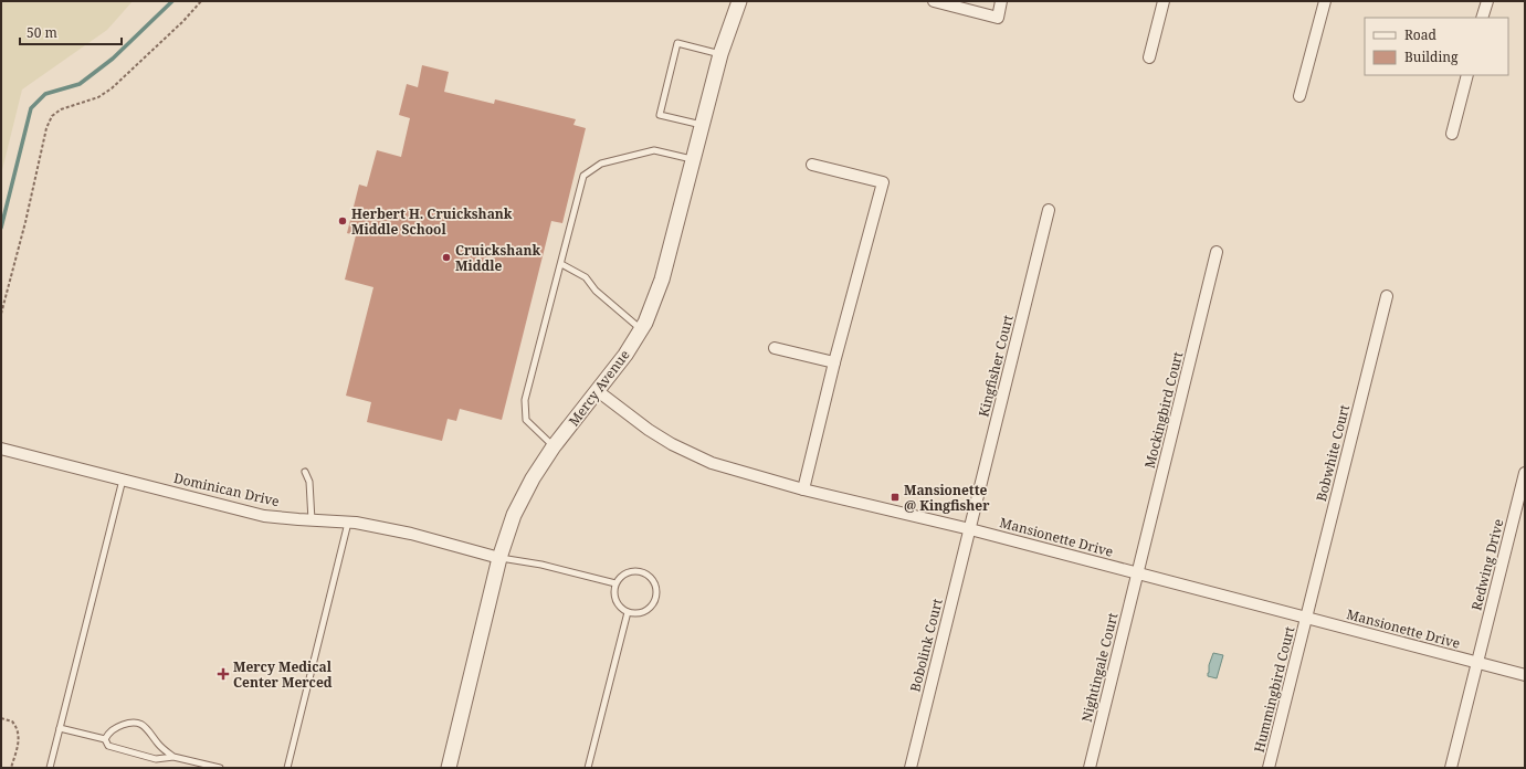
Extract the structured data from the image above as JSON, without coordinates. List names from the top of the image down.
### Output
{
  "streets": {
    "street": [
      "Kingfisher Court",
      "Mercy Avenue",
      "Mockingbird Court",
      "Bobwhite Court",
      "Dominican Drive",
      "Mansionette Drive",
      "Redwing Drive",
      "Bobolink Court",
      "Nightingale Court",
      "Hummingbird Court"
    ]
  },
  "crossings": [
    ["Kingfisher Court", "Mansionette Drive"],
    ["Kingfisher Court", "Bobolink Court"],
    ["Mercy Avenue", "Dominican Drive"],
    ["Mercy Avenue", "Mansionette Drive"],
    ["Mockingbird Court", "Mansionette Drive"],
    ["Mockingbird Court", "Nightingale Court"],
    ["Bobwhite Court", "Mansionette Drive"],
    ["Bobwhite Court", "Hummingbird Court"],
    ["Mansionette Drive", "Redwing Drive"],
    ["Mansionette Drive", "Bobolink Court"],
    ["Mansionette Drive", "Nightingale Court"],
    ["Mansionette Drive", "Hummingbird Court"]
  ],
  "places": {
    "other": ["Herbert H. Cruickshank Middle School", "Cruickshank Middle"],
    "transit": ["Mansionette @ Kingfisher"],
    "health": ["Mercy Medical Center Merced"]
  },
  "legend": ["Road", "Building"],
  "scale_bar": "50 m"
}
